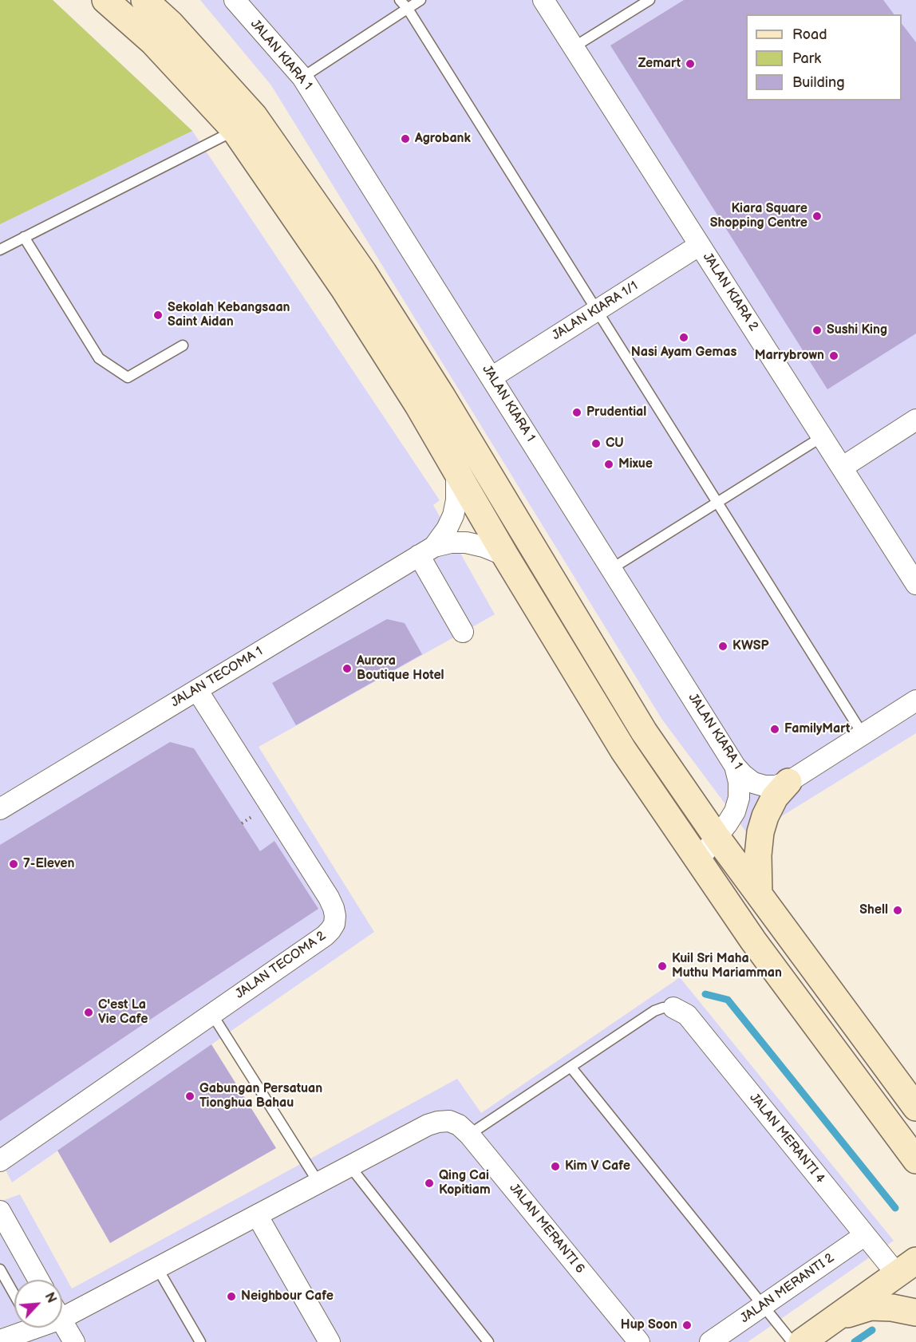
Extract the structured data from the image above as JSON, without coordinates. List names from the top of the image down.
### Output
{
  "streets": {
    "street": [
      "JALAN KIARA 1",
      "JALAN KIARA 2",
      "JALAN KIARA 1/1",
      "JALAN TECOMA 1",
      "JALAN TECOMA 2",
      "JALAN MERANTI 4",
      "JALAN MERANTI 6",
      "JALAN MERANTI 2"
    ]
  },
  "crossings": [
    ["JALAN KIARA 1", "JALAN KIARA 1/1"],
    ["JALAN KIARA 2", "JALAN KIARA 1/1"],
    ["JALAN TECOMA 1", "JALAN TECOMA 2"],
    ["JALAN MERANTI 4", "JALAN MERANTI 2"]
  ],
  "places": [
    "Zemart",
    "Agrobank",
    "Kiara Square Shopping Centre",
    "Sekolah Kebangsaan Saint Aidan",
    "Sushi King",
    "Nasi Ayam Gemas",
    "Marrybrown",
    "Prudential",
    "CU",
    "Mixue",
    "KWSP",
    "Aurora Boutique Hotel",
    "FamilyMart",
    "7-Eleven",
    "Shell",
    "Kuil Sri Maha Muthu Mariamman",
    "C'est La Vie Cafe",
    "Gabungan Persatuan Tionghua Bahau",
    "Kim V Cafe",
    "Qing Cai Kopitiam",
    "Neighbour Cafe",
    "Hup Soon"
  ],
  "legend": ["Road", "Park", "Building"],
  "north": "top right"
}
